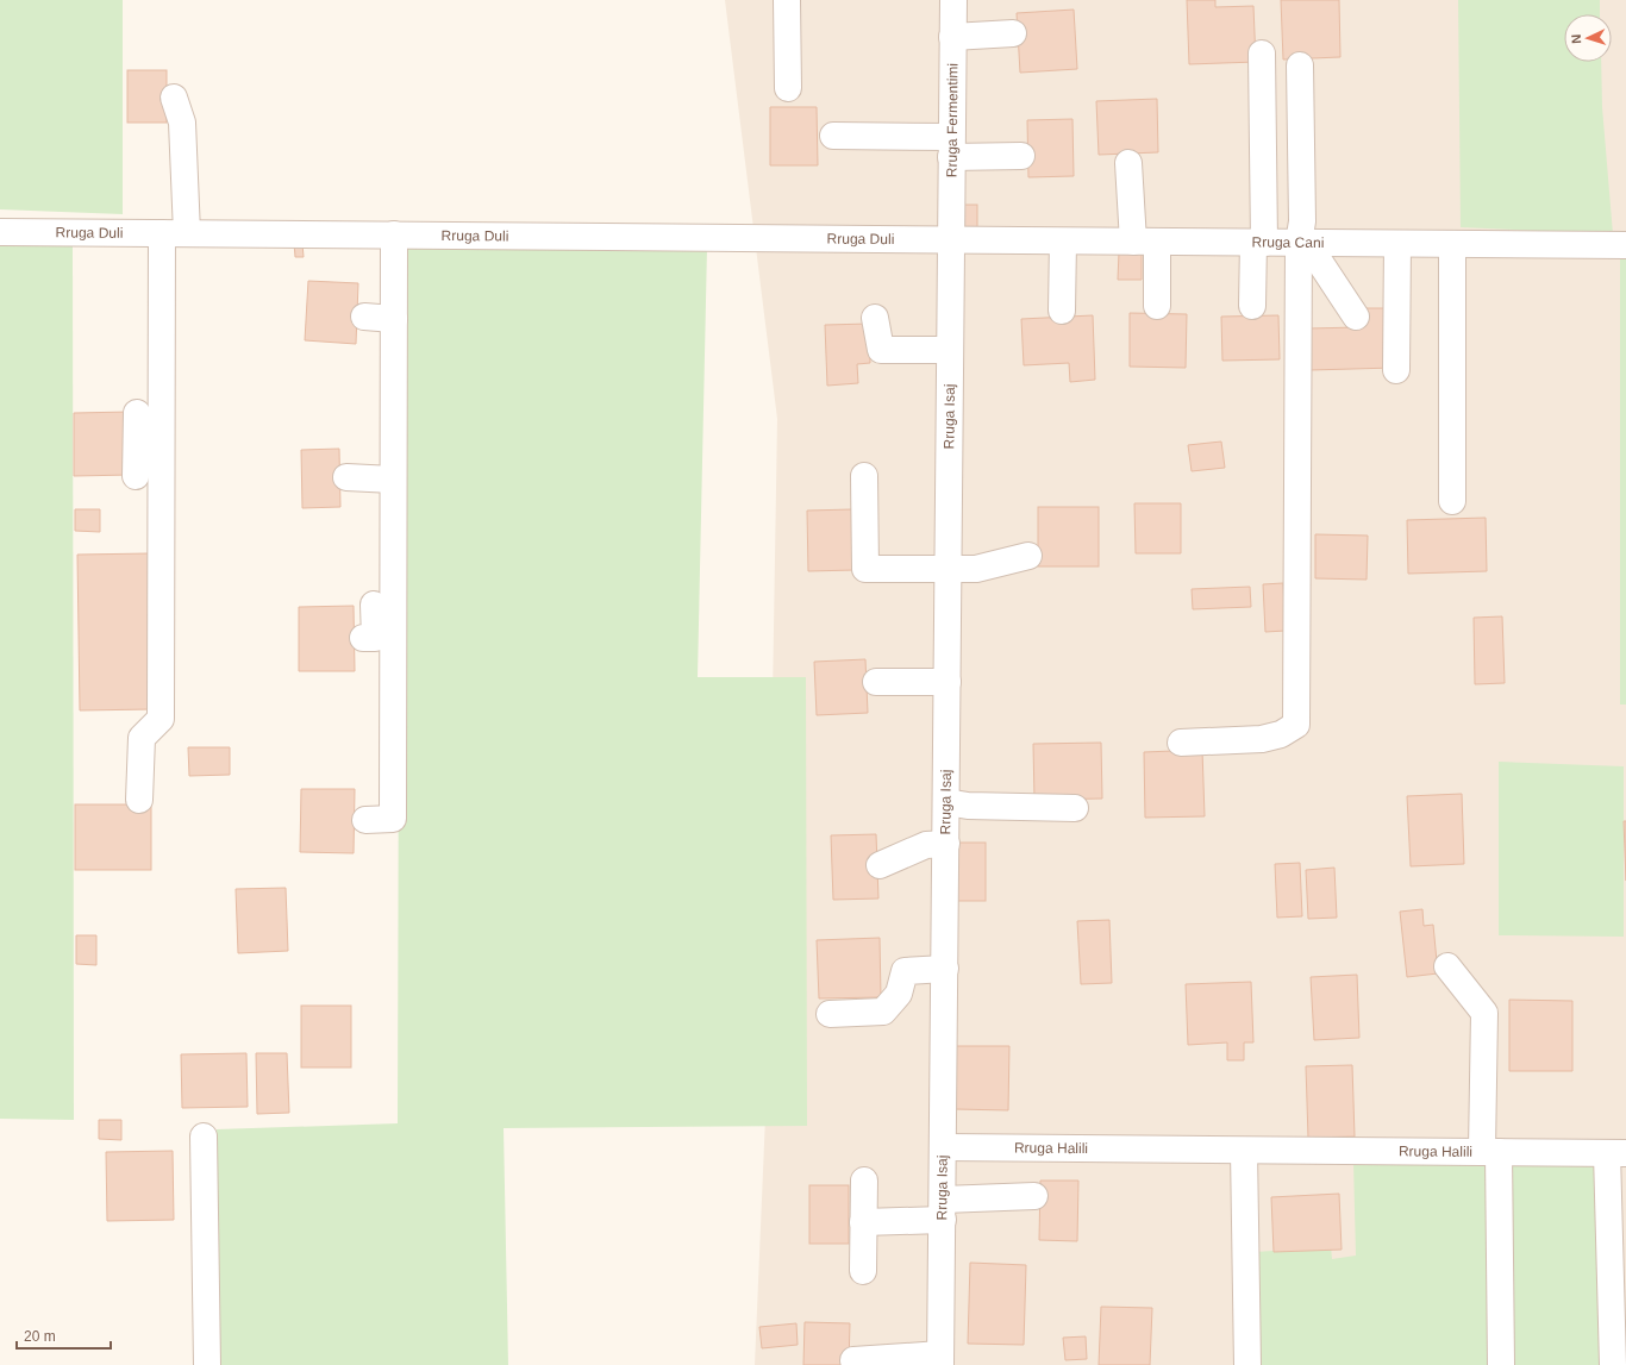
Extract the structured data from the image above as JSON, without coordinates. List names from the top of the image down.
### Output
{
  "streets": {
    "street": [
      "Rruga Fermentimi",
      "Rruga Duli",
      "Rruga Cani",
      "Rruga Isaj",
      "Rruga Halili"
    ]
  },
  "crossings": [
    ["Rruga Fermentimi", "Rruga Duli"],
    ["Rruga Fermentimi", "Rruga Cani"],
    ["Rruga Fermentimi", "Rruga Isaj"],
    ["Rruga Duli", "Rruga Cani"],
    ["Rruga Duli", "Rruga Isaj"],
    ["Rruga Cani", "Rruga Isaj"],
    ["Rruga Isaj", "Rruga Halili"]
  ],
  "scale_bar": "20 m",
  "north": "left"
}
